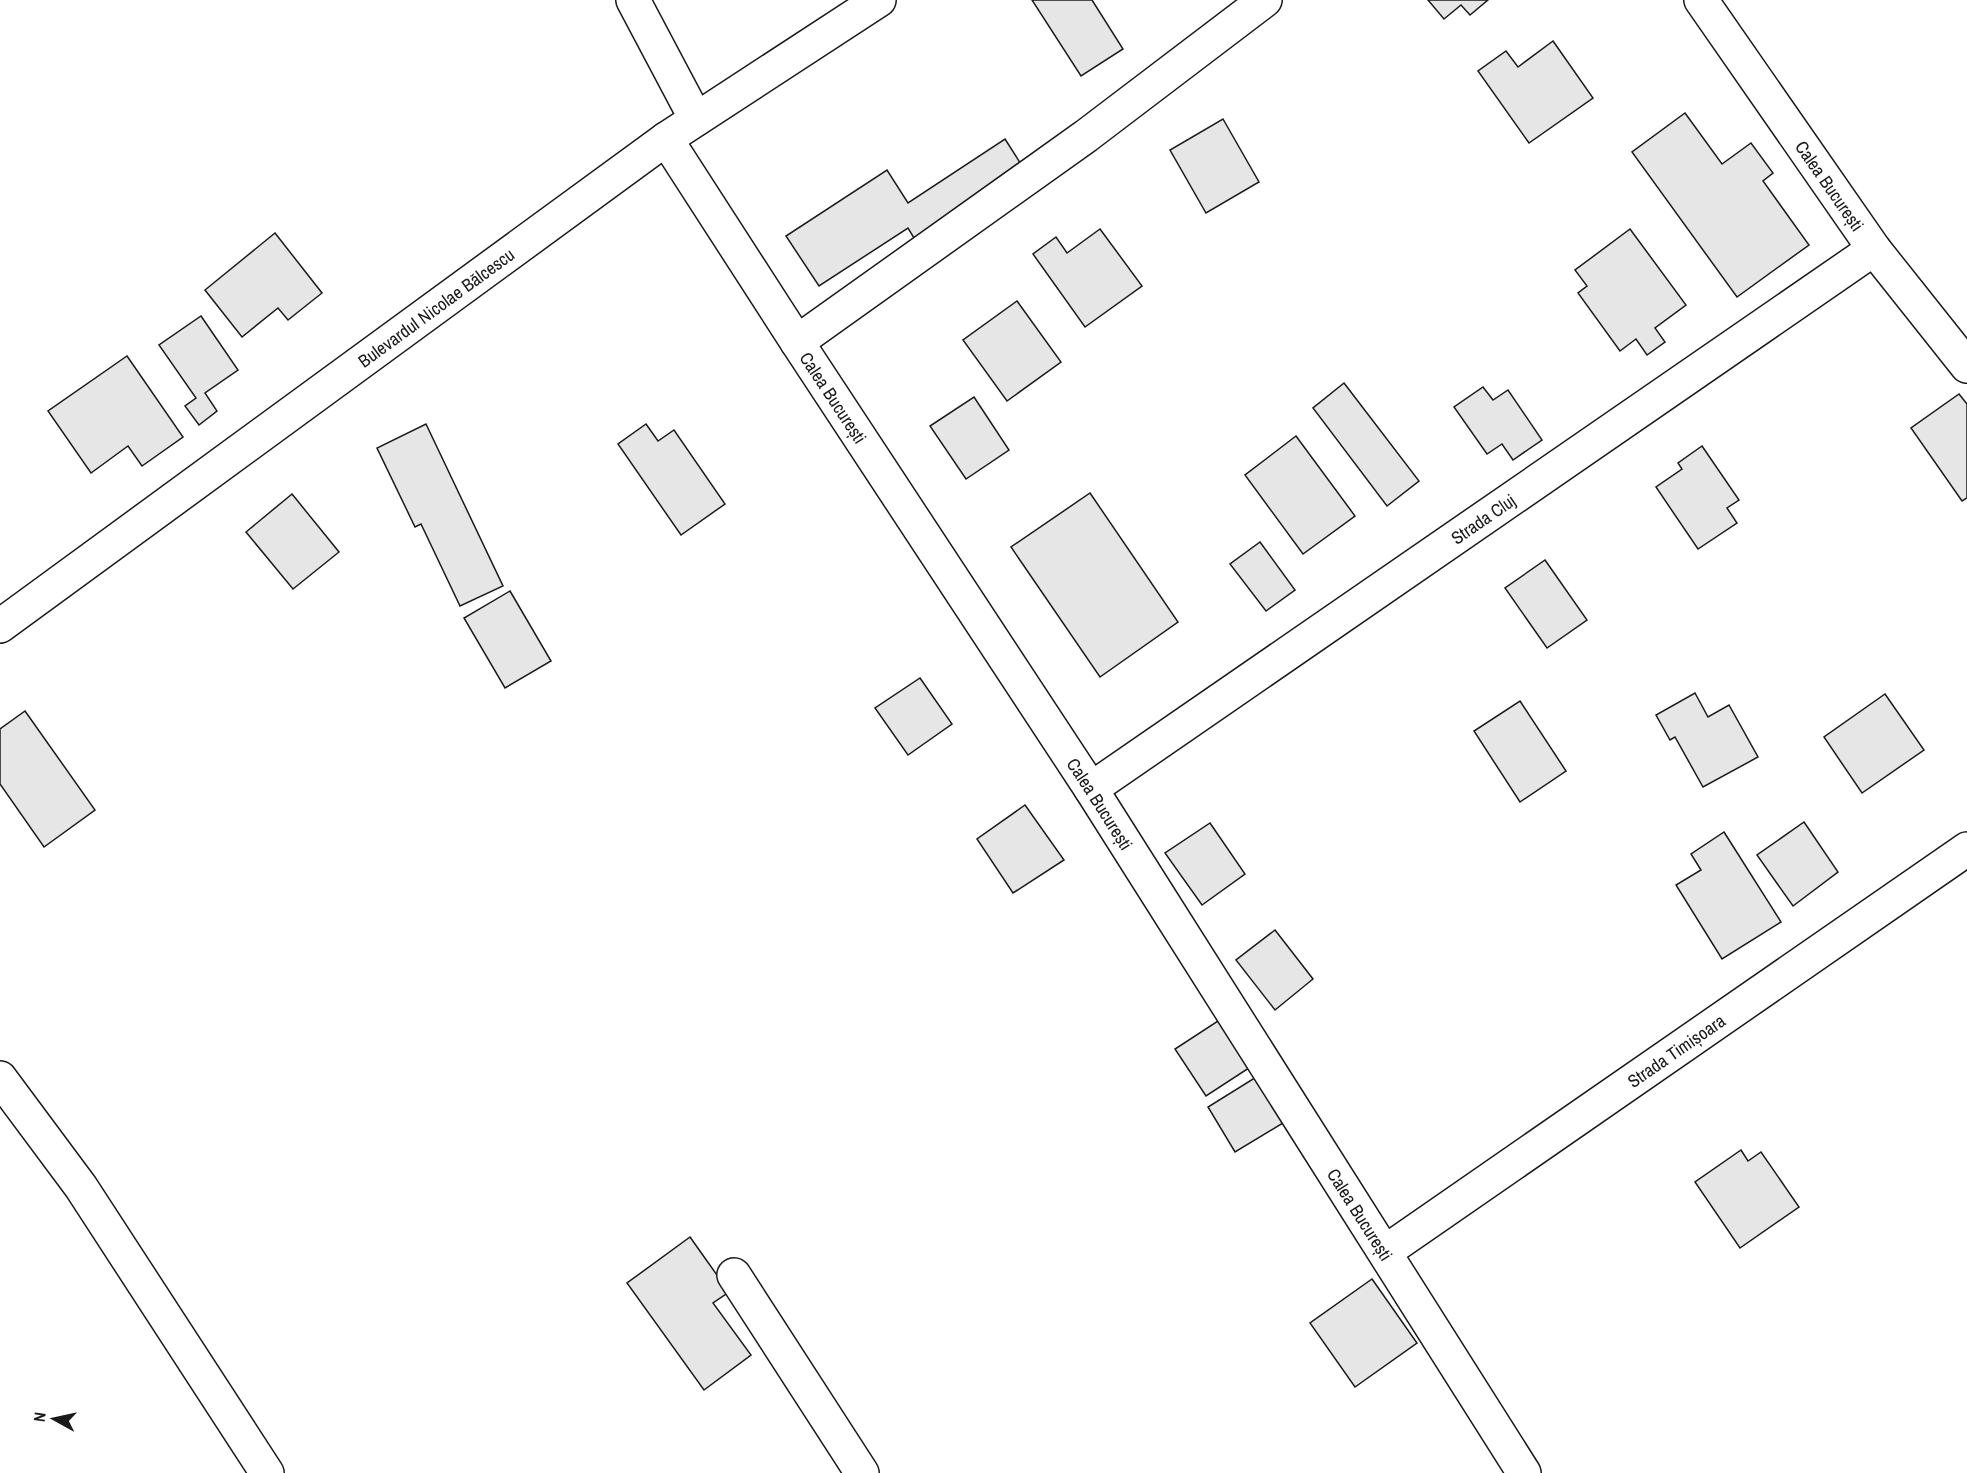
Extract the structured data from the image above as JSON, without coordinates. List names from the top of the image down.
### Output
{
  "streets": {
    "street": [
      "Calea București",
      "Bulevardul Nicolae Bălcescu",
      "Strada Cluj",
      "Strada Timișoara"
    ]
  },
  "crossings": [
    ["Calea București", "Bulevardul Nicolae Bălcescu"],
    ["Calea București", "Strada Cluj"],
    ["Calea București", "Strada Timișoara"]
  ],
  "north": "left"
}
